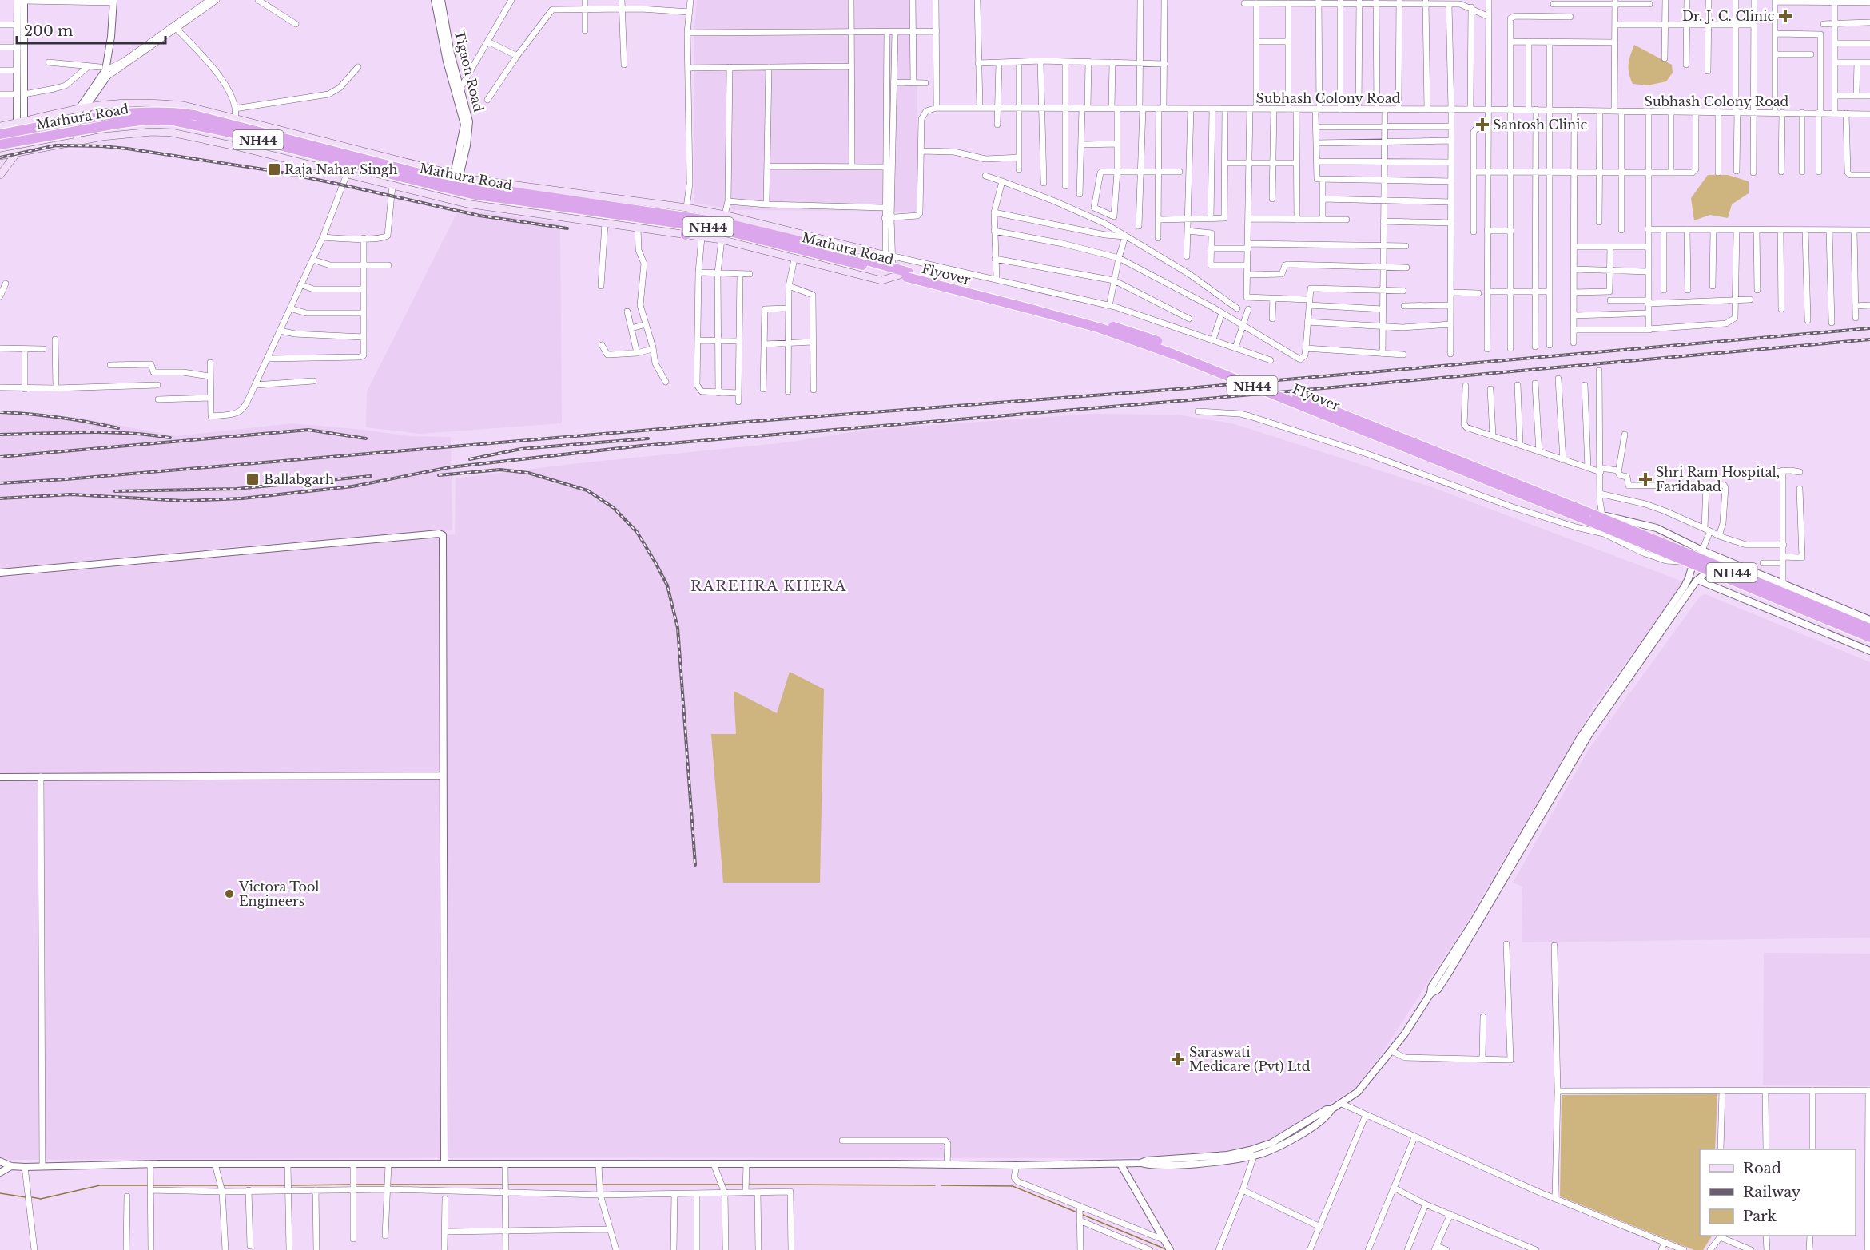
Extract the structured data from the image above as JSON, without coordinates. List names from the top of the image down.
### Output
{
  "streets": {
    "highway": ["Mathura Road", "NH44", "Flyover"],
    "street": ["Tigaon Road", "Subhash Colony Road"]
  },
  "crossings": [
    ["Mathura Road", "Flyover"],
    ["NH44", "Flyover"]
  ],
  "districts": ["RAREHRA KHERA"],
  "places": {
    "health": [
      "Dr. J. C. Clinic",
      "Santosh Clinic",
      "Shri Ram Hospital, Faridabad",
      "Saraswati Medicare (Pvt) Ltd"
    ],
    "transit": ["Raja Nahar Singh", "Ballabgarh"],
    "other": ["Victora Tool Engineers"]
  },
  "legend": ["Road", "Railway", "Park"],
  "scale_bar": "200 m"
}
